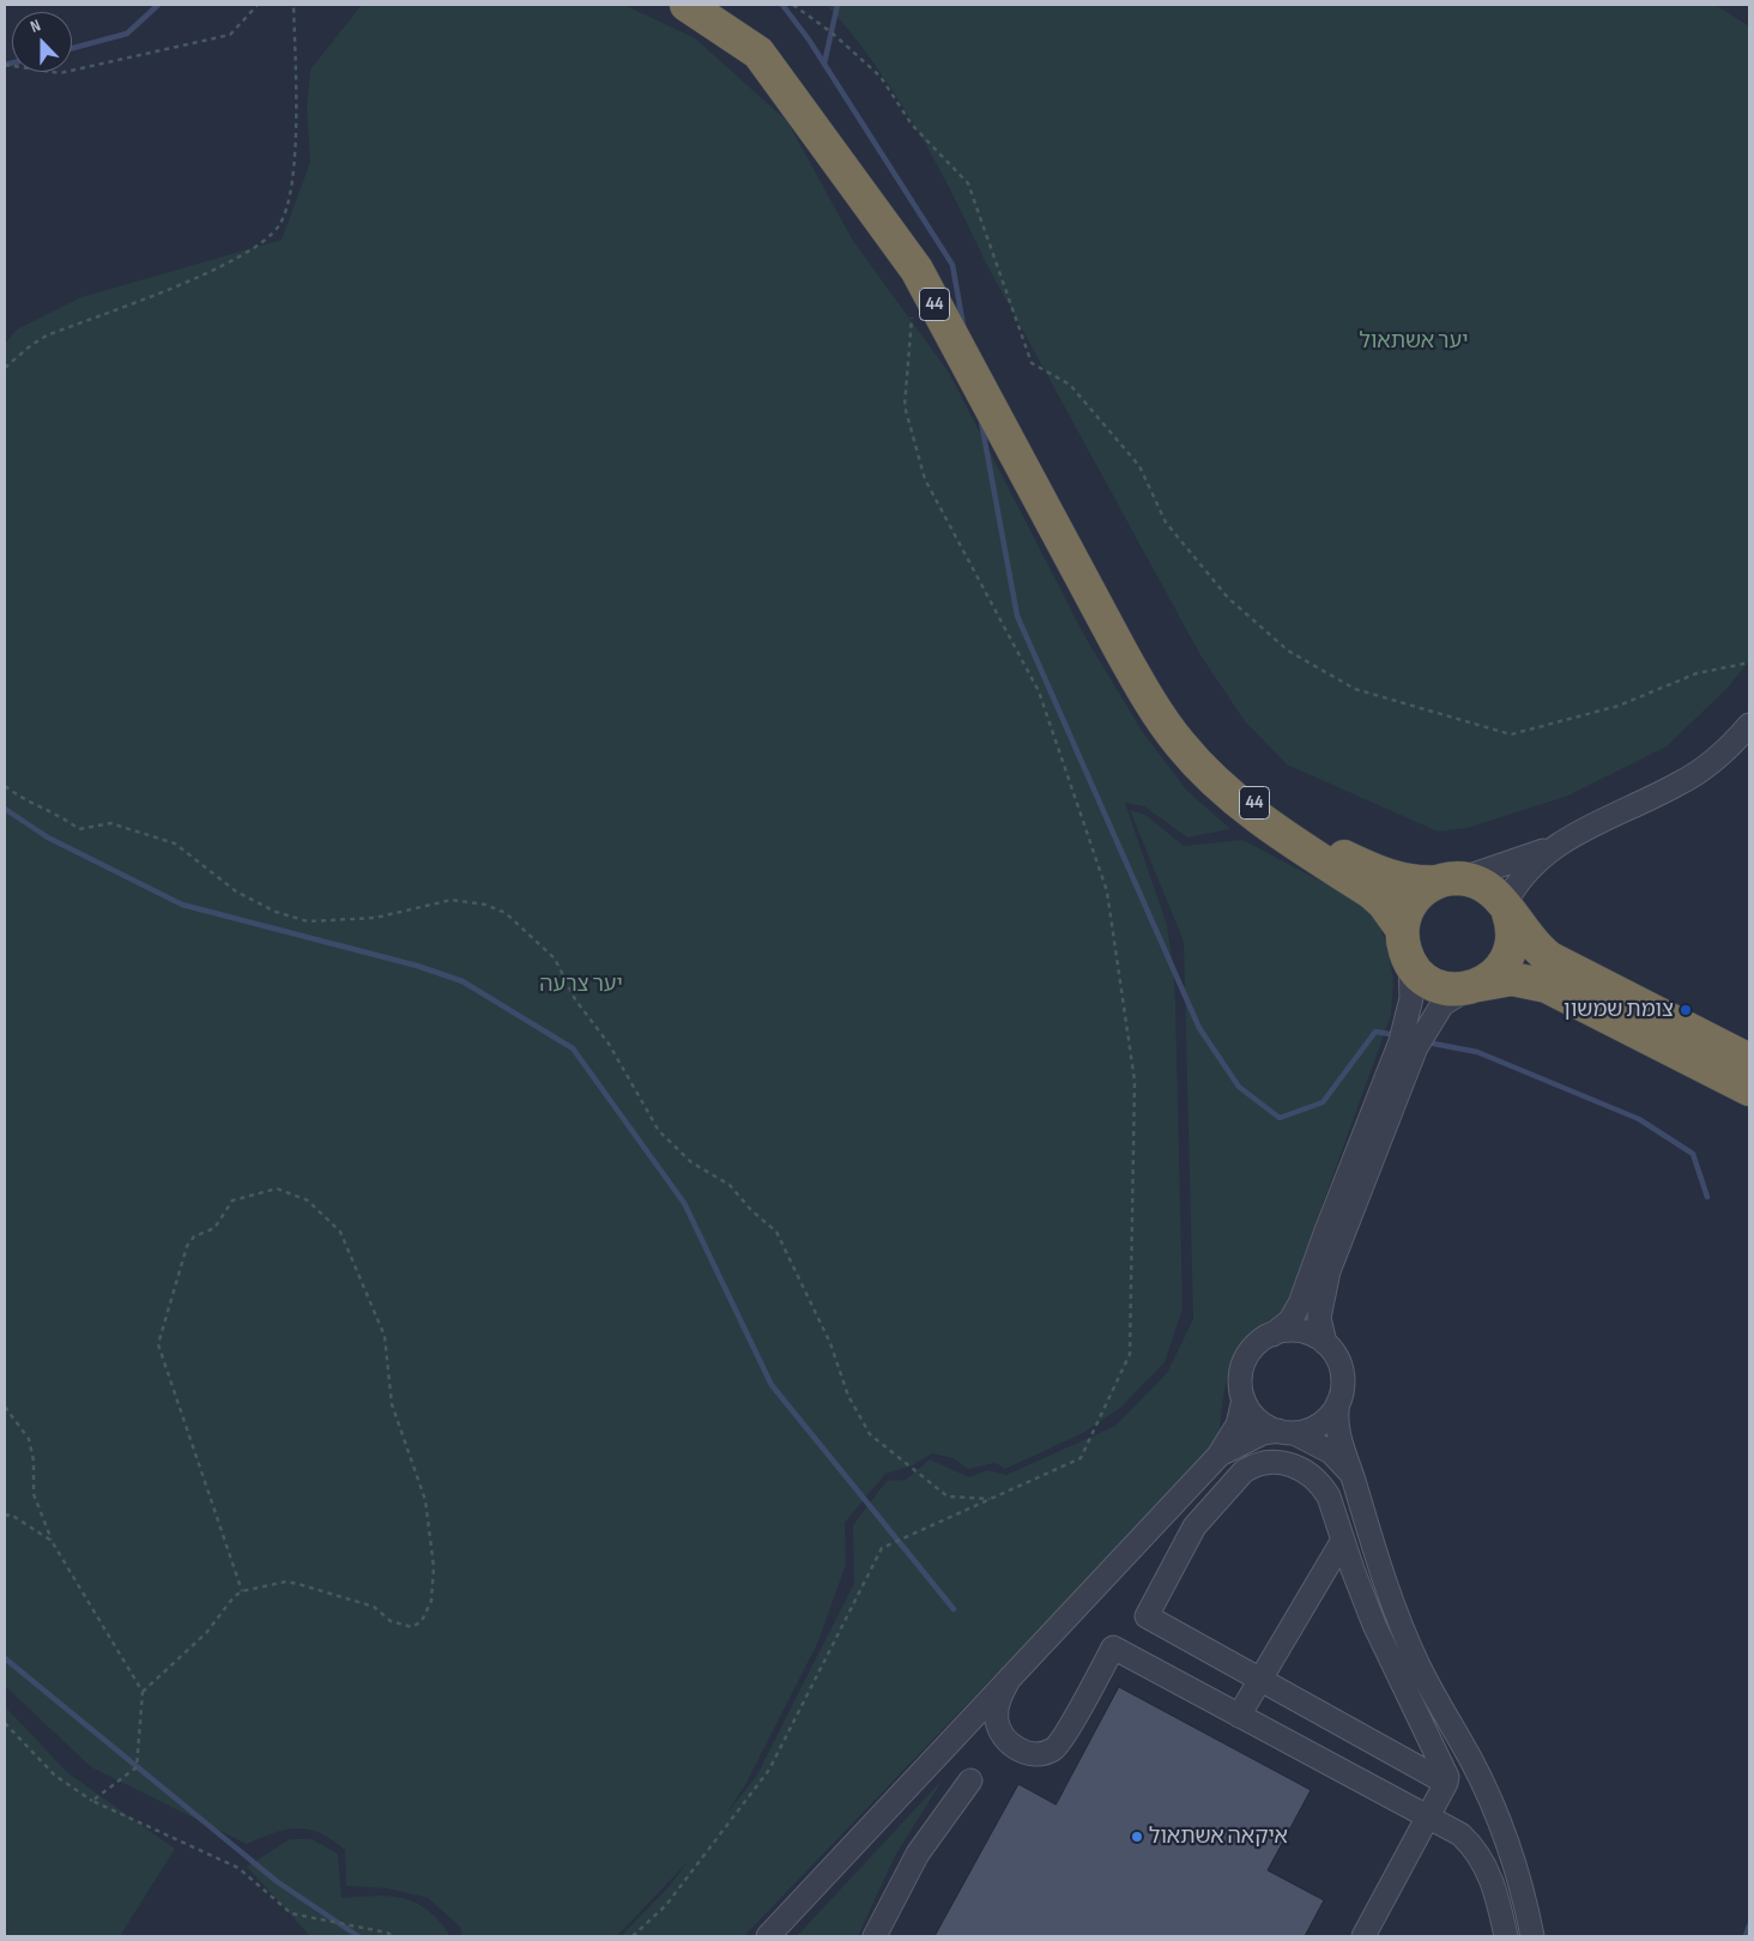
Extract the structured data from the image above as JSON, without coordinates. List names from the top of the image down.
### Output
{
  "streets": {
    "highway": ["44"]
  },
  "parks": ["יער אשתאול", "יער צרעה"],
  "places": ["צומת שמשון", "איקאה אשתאול"],
  "north": "top"
}
